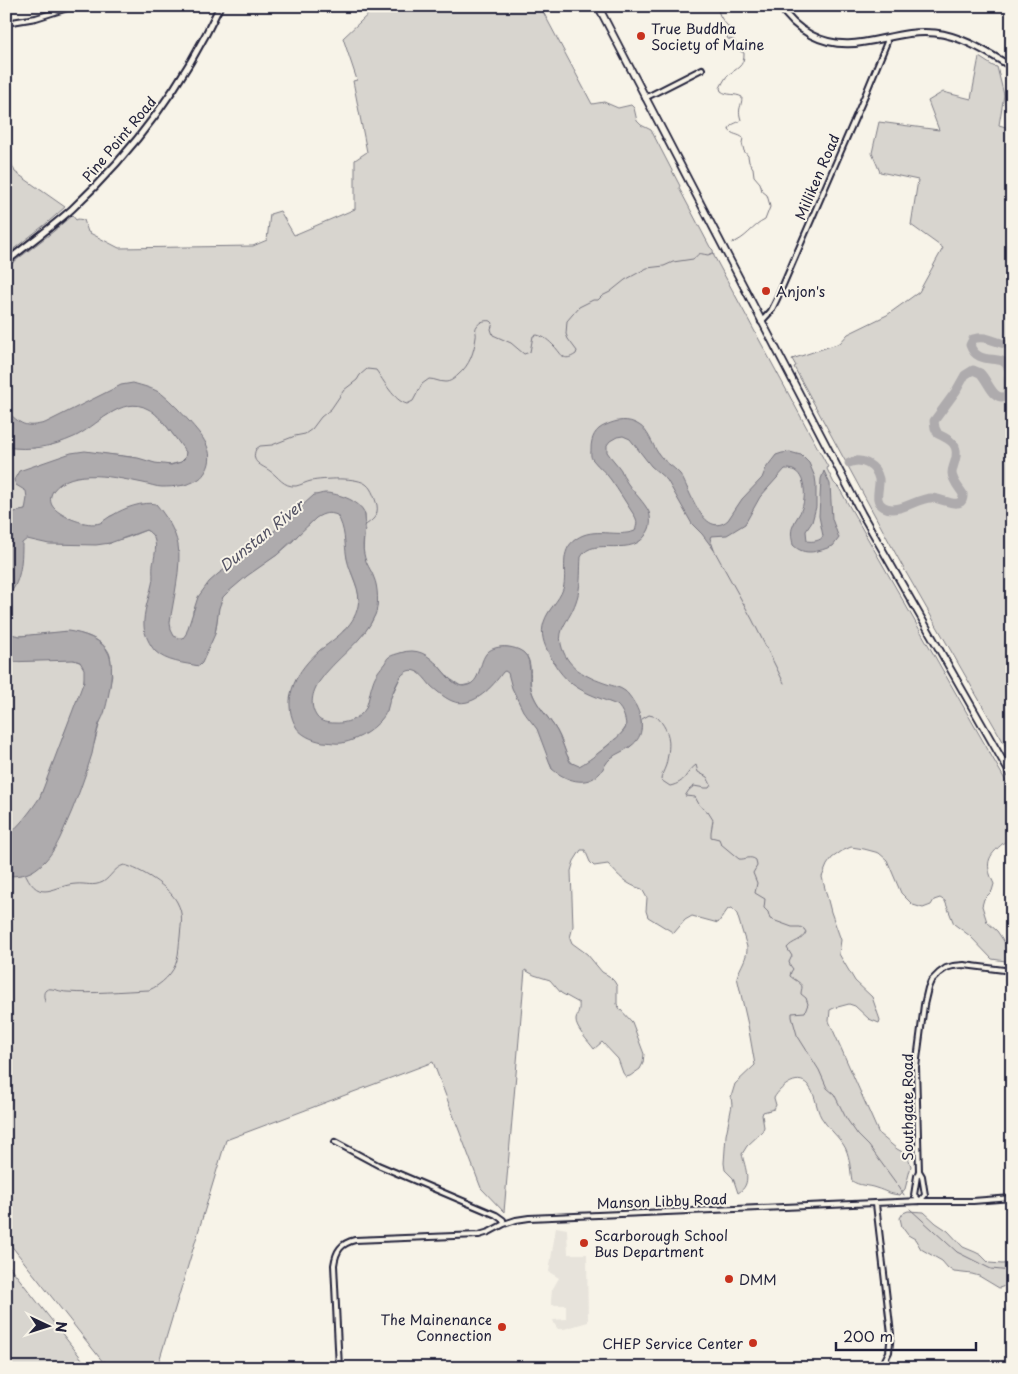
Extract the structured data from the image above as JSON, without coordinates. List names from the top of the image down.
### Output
{
  "streets": {
    "main road": ["Pine Point Road"],
    "street": ["Milliken Road", "Southgate Road", "Manson Libby Road"]
  },
  "crossings": [
    ["Southgate Road", "Manson Libby Road"]
  ],
  "water": ["Dunstan River"],
  "places": [
    "True Buddha Society of Maine",
    "Anjon's",
    "Scarborough School Bus Department",
    "DMM",
    "The Mainenance Connection",
    "CHEP Service Center"
  ],
  "scale_bar": "200 m",
  "north": "right"
}
